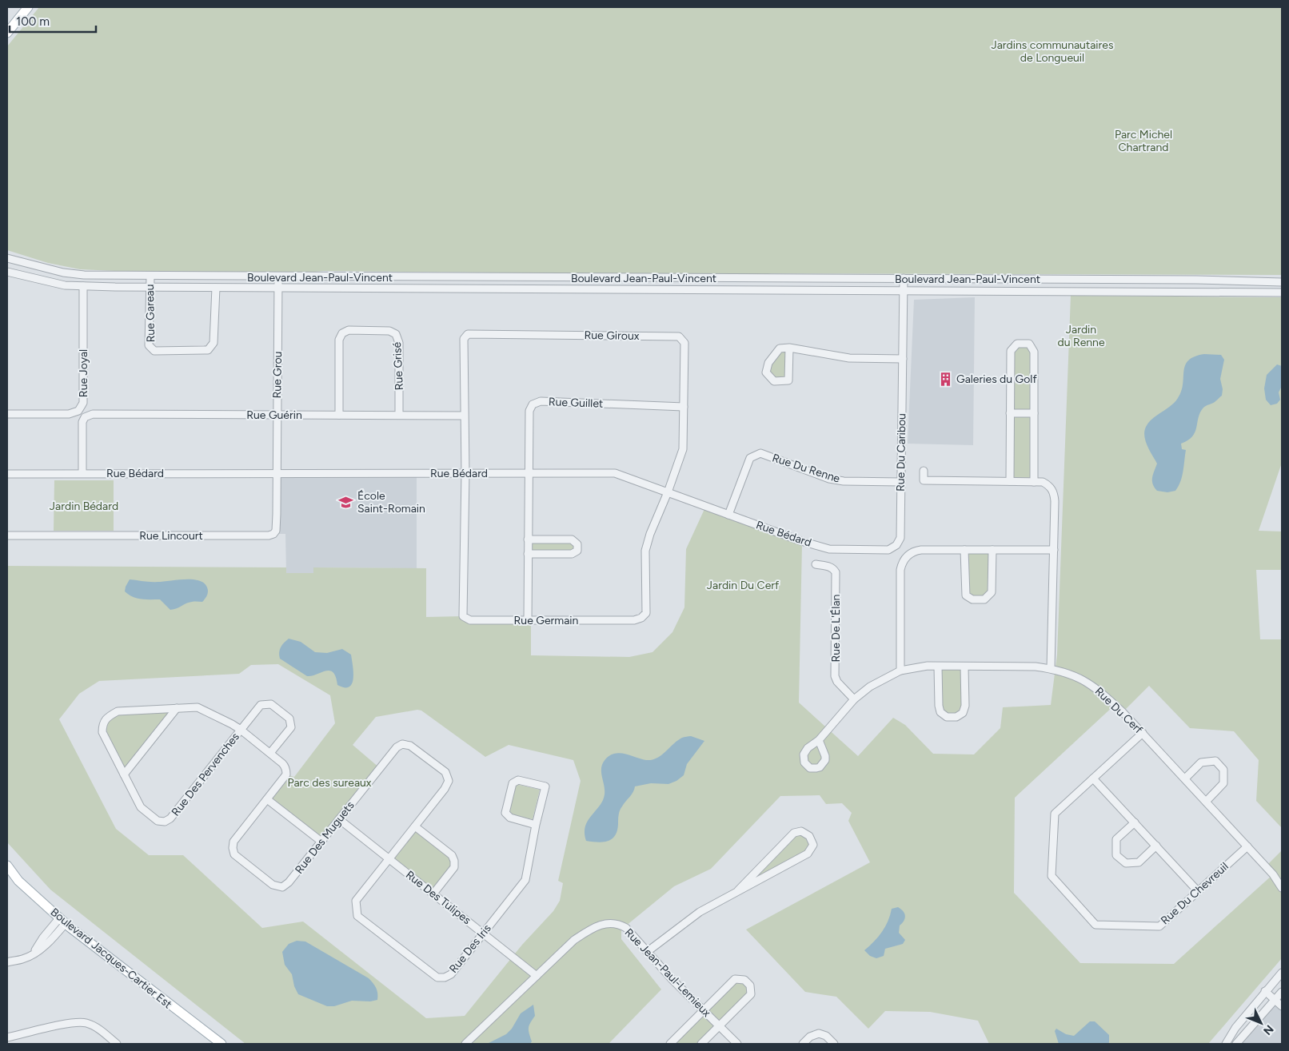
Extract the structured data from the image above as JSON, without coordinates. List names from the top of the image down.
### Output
{
  "streets": {
    "main road": ["Boulevard Jacques-Cartier Est"],
    "street": [
      "Boulevard Jean-Paul-Vincent",
      "Rue Gareau",
      "Rue Giroux",
      "Rue Grisé",
      "Rue Joyal",
      "Rue Grou",
      "Rue Guillet",
      "Rue Guérin",
      "Rue Du Caribou",
      "Rue Du Renne",
      "Rue Bédard",
      "Rue Lincourt",
      "Rue Germain",
      "Rue De L'Élan",
      "Rue Du Cerf",
      "Rue Des Pervenches",
      "Rue Des Muguets",
      "Rue Du Chevreuil",
      "Rue Des Tulipes",
      "Rue Des Iris",
      "Rue Jean-Paul-Lemieux"
    ]
  },
  "crossings": [
    ["Boulevard Jean-Paul-Vincent", "Rue Gareau"],
    ["Boulevard Jean-Paul-Vincent", "Rue Joyal"],
    ["Boulevard Jean-Paul-Vincent", "Rue Grou"],
    ["Boulevard Jean-Paul-Vincent", "Rue Du Caribou"],
    ["Rue Giroux", "Rue Guillet"],
    ["Rue Giroux", "Rue Guérin"],
    ["Rue Giroux", "Rue Bédard"],
    ["Rue Giroux", "Rue Germain"],
    ["Rue Grisé", "Rue Guérin"],
    ["Rue Grou", "Rue Guérin"],
    ["Rue Grou", "Rue Bédard"],
    ["Rue Grou", "Rue Lincourt"],
    ["Rue Guillet", "Rue Bédard"],
    ["Rue Guillet", "Rue Germain"],
    ["Rue Guérin", "Rue Bédard"],
    ["Rue Du Caribou", "Rue Du Renne"],
    ["Rue Du Caribou", "Rue Bédard"],
    ["Rue Du Renne", "Rue Bédard"],
    ["Rue Bédard", "Rue Lincourt"],
    ["Rue Bédard", "Rue Germain"],
    ["Rue De L'Élan", "Rue Du Cerf"],
    ["Rue Du Cerf", "Rue Du Chevreuil"],
    ["Rue Des Pervenches", "Rue Des Muguets"],
    ["Rue Des Muguets", "Rue Des Tulipes"],
    ["Rue Des Muguets", "Rue Des Iris"],
    ["Rue Des Tulipes", "Rue Des Iris"],
    ["Rue Des Tulipes", "Rue Jean-Paul-Lemieux"]
  ],
  "parks": [
    "Jardins communautaires de Longueuil",
    "Parc Michel Chartrand",
    "Jardin du Renne",
    "Jardin Bédard",
    "Jardin Du Cerf",
    "Parc des sureaux"
  ],
  "places": {
    "building": ["Galeries du Golf"],
    "school or university": ["École Saint-Romain"]
  },
  "scale_bar": "100 m",
  "north": "bottom right"
}
